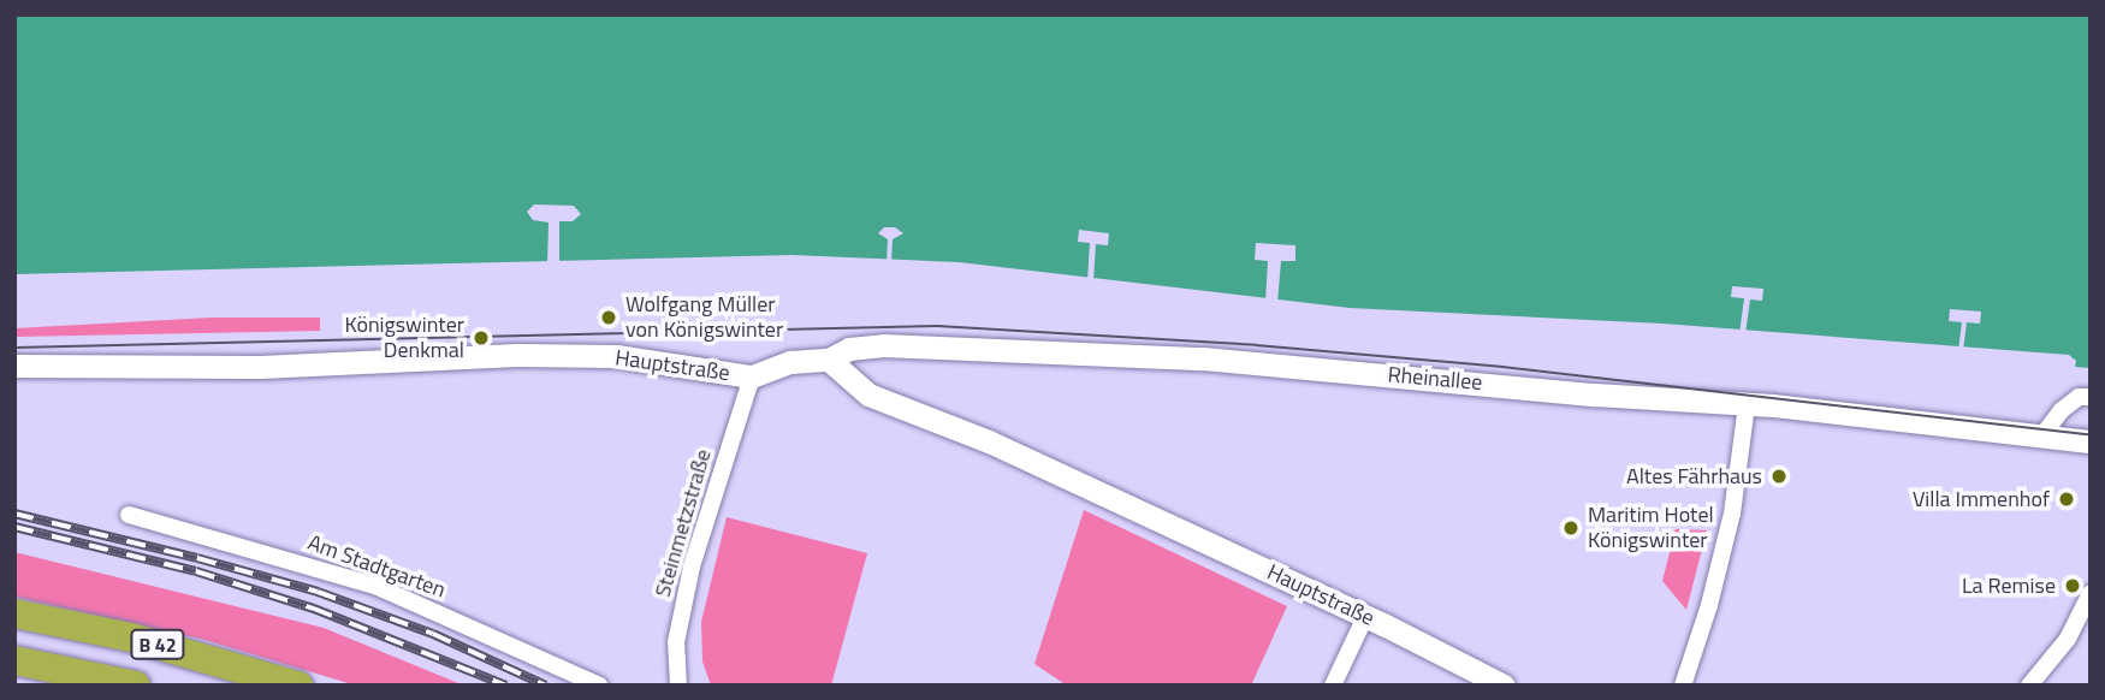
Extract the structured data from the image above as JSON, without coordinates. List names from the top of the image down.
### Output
{
  "streets": {
    "highway": ["B 42"],
    "street": [
      "Hauptstraße",
      "Rheinallee",
      "Steinmetzstraße",
      "Am Stadtgarten"
    ]
  },
  "crossings": [
    ["Hauptstraße", "Rheinallee"],
    ["Hauptstraße", "Steinmetzstraße"]
  ],
  "places": [
    "Wolfgang Müller von Königswinter",
    "Königswinter Denkmal",
    "Altes Fährhaus",
    "Villa Immenhof",
    "Maritim Hotel Königswinter",
    "La Remise"
  ]
}
